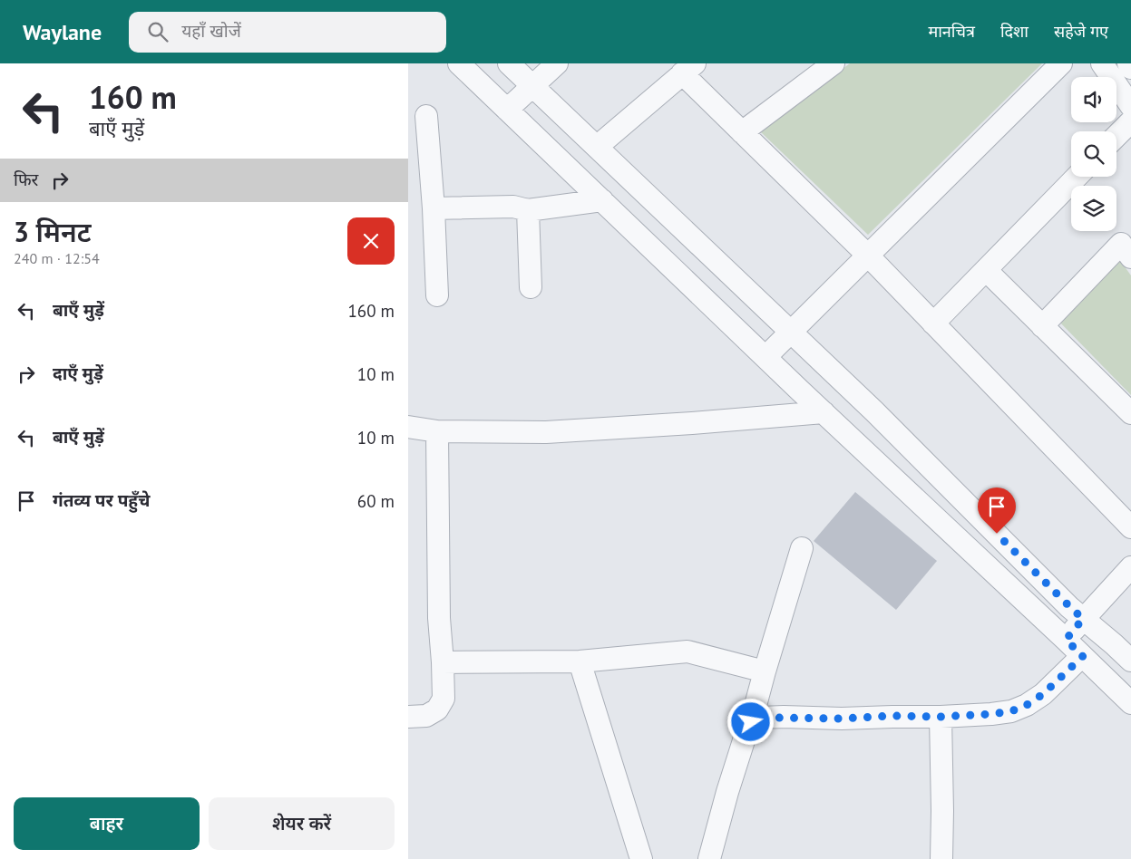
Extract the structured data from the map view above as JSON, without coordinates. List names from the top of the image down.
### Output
{
  "page": {
    "header": "Waylane",
    "search": "यहाँ खोजें",
    "nav": ["मानचित्र", "दिशा", "सहेजे गए"],
    "turn": ["160 m", "बाएँ मुड़ें"],
    "then": "फिर",
    "heading": ["3 मिनट", "240 m · 12:54"],
    "list": [
      {
        "name": "बाएँ मुड़ें",
        "value": "160 m"
      },
      {
        "name": "दाएँ मुड़ें",
        "value": "10 m"
      },
      {
        "name": "बाएँ मुड़ें",
        "value": "10 m"
      },
      {
        "name": "गंतव्य पर पहुँचे",
        "value": "60 m"
      }
    ],
    "buttons": ["बाहर", "शेयर करें"]
  }
}
